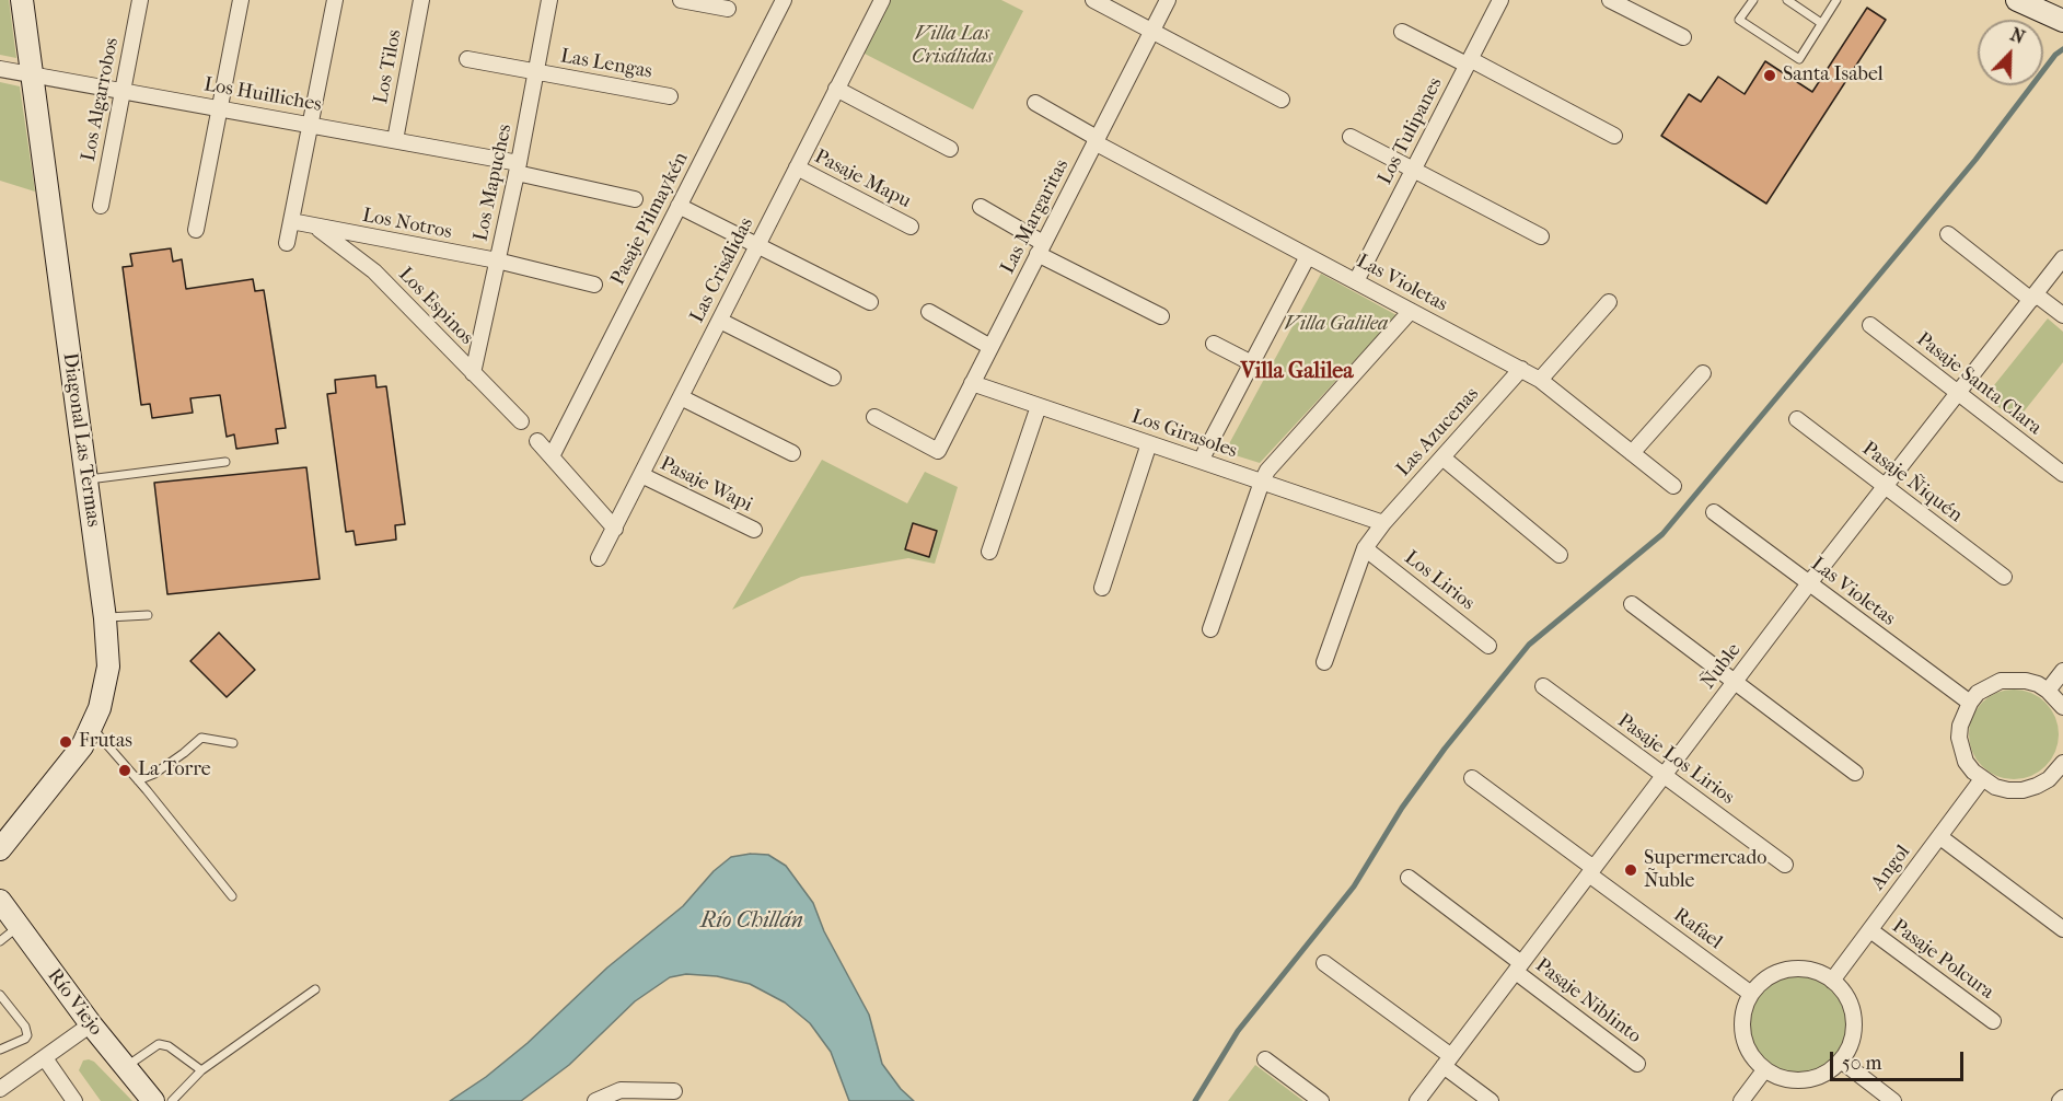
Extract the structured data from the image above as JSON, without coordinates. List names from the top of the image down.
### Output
{
  "streets": {
    "main road": ["Diagonal Las Termas", "Río Viejo"],
    "street": [
      "Las Lengas",
      "Los Tilos",
      "Los Huilliches",
      "Los Algarrobos",
      "Los Tulipanes",
      "Pasaje Mapu",
      "Los Mapuches",
      "Las Margaritas",
      "Pasaje Pilmaykén",
      "Los Notros",
      "Las Crisálidas",
      "Las Violetas",
      "Los Espinos",
      "Pasaje Santa Clara",
      "Las Azucenas",
      "Los Girasoles",
      "Pasaje Ñiquén",
      "Pasaje Wapi",
      "Los Lirios",
      "Ñuble",
      "Pasaje Los Lirios",
      "Angol",
      "Rafael",
      "Pasaje Polcura",
      "Pasaje Niblinto"
    ]
  },
  "crossings": [
    ["Las Lengas", "Los Mapuches"],
    ["Los Tilos", "Los Huilliches"],
    ["Los Huilliches", "Los Algarrobos"],
    ["Los Huilliches", "Los Mapuches"],
    ["Los Huilliches", "Diagonal Las Termas"],
    ["Los Tulipanes", "Las Violetas"],
    ["Pasaje Mapu", "Las Crisálidas"],
    ["Los Mapuches", "Los Notros"],
    ["Los Mapuches", "Los Espinos"],
    ["Las Margaritas", "Las Violetas"],
    ["Las Margaritas", "Los Girasoles"],
    ["Los Notros", "Los Espinos"],
    ["Las Crisálidas", "Pasaje Wapi"],
    ["Las Violetas", "Las Azucenas"],
    ["Las Violetas", "Ñuble"],
    ["Pasaje Santa Clara", "Ñuble"],
    ["Las Azucenas", "Los Girasoles"],
    ["Las Azucenas", "Los Lirios"],
    ["Pasaje Ñiquén", "Ñuble"],
    ["Ñuble", "Pasaje Los Lirios"],
    ["Ñuble", "Rafael"],
    ["Ñuble", "Pasaje Niblinto"],
    ["Angol", "Rafael"],
    ["Angol", "Pasaje Polcura"]
  ],
  "districts": ["Villa Galilea"],
  "water": ["Río Chillán"],
  "parks": ["Villa Las Crisálidas", "Villa Galilea"],
  "places": [
    "Santa Isabel",
    "Frutas",
    "La Torre",
    "Supermercado Ñuble"
  ],
  "scale_bar": "50 m",
  "north": "top right"
}
